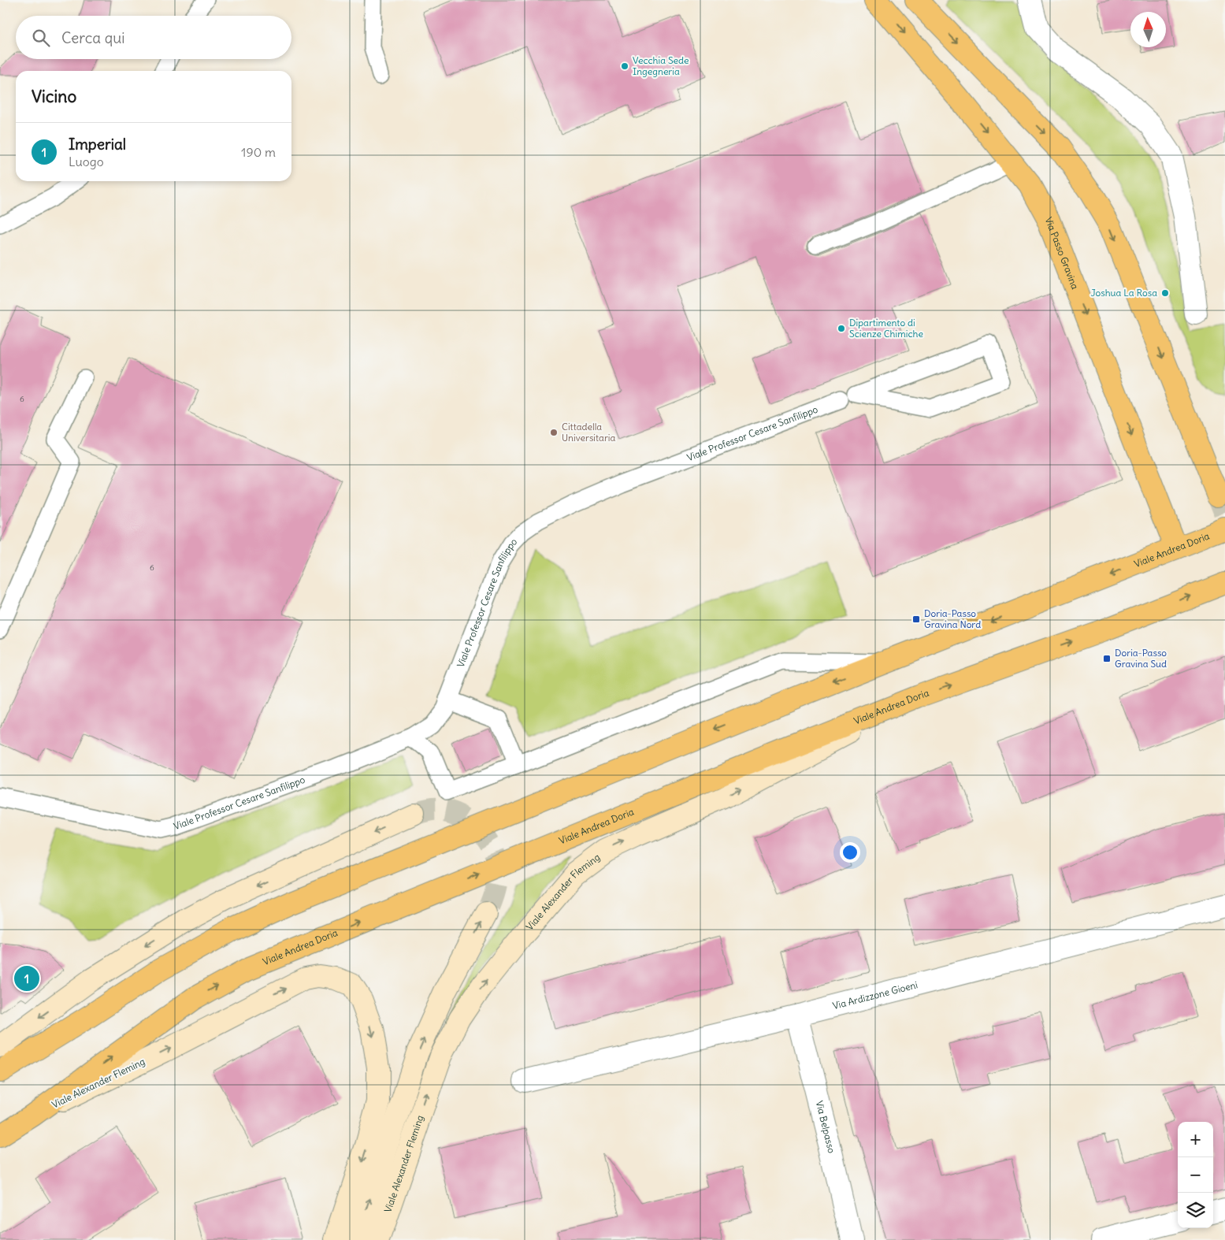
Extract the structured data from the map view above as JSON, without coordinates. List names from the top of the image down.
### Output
{
  "streets": {
    "main road": ["Via Passo Gravina", "Viale Andrea Doria", "Viale Alexander Fleming"],
    "street": ["Via Ardizzone Gioeni", "Via Belpasso"],
    "lane": ["Viale Professor Cesare Sanfilippo"]
  },
  "crossings": [
    ["Via Passo Gravina", "Viale Andrea Doria"],
    ["Viale Andrea Doria", "Viale Alexander Fleming"],
    ["Via Ardizzone Gioeni", "Via Belpasso"]
  ],
  "places": {
    "other": [
      "Vecchia Sede Ingegneria",
      "Joshua La Rosa",
      "Dipartimento di Scienze Chimiche",
      "Cittadella Universitaria"
    ],
    "transit": ["Doria-Passo Gravina Nord", "Doria-Passo Gravina Sud"]
  },
  "house_numbers": ["6", "6"],
  "north": "top",
  "page": {
    "search": "Cerca qui",
    "heading": "Vicino",
    "list": [
      {
        "mark": "1",
        "name": "Imperial",
        "note": "Luogo",
        "value": "190 m"
      }
    ],
    "pins": "1",
    "map_buttons": ["+", "−"]
  }
}
